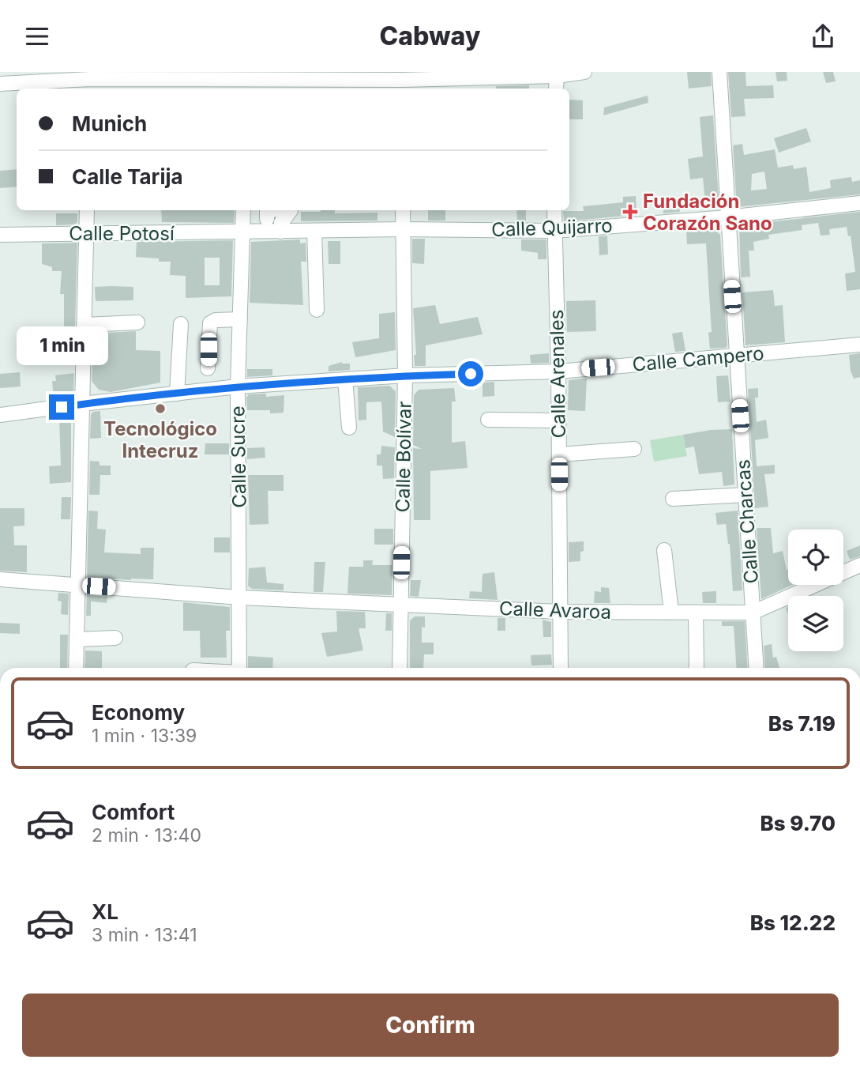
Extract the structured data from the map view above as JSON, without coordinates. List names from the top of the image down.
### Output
{
  "streets": {
    "street": [
      "Calle Quijarro",
      "Calle Potosí",
      "Calle Campero",
      "Calle Arenales",
      "Calle Sucre",
      "Calle Bolívar",
      "Calle Charcas",
      "Calle Avaroa"
    ]
  },
  "crossings": [
    ["Calle Quijarro", "Calle Potosí"],
    ["Calle Quijarro", "Calle Arenales"],
    ["Calle Quijarro", "Calle Sucre"],
    ["Calle Quijarro", "Calle Bolívar"],
    ["Calle Quijarro", "Calle Charcas"],
    ["Calle Potosí", "Calle Sucre"],
    ["Calle Campero", "Calle Arenales"],
    ["Calle Campero", "Calle Sucre"],
    ["Calle Campero", "Calle Bolívar"],
    ["Calle Campero", "Calle Charcas"],
    ["Calle Arenales", "Calle Avaroa"],
    ["Calle Sucre", "Calle Avaroa"],
    ["Calle Bolívar", "Calle Avaroa"],
    ["Calle Charcas", "Calle Avaroa"]
  ],
  "places": {
    "health": ["Fundación Corazón Sano"],
    "other": ["Tecnológico Intecruz"]
  },
  "page": {
    "header": "Cabway",
    "banner": ["Munich", "Calle Tarija"],
    "bubble": "1 min",
    "list": [
      {
        "name": "Economy",
        "note": "1 min · 13:39",
        "value": "Bs 7.19"
      },
      {
        "name": "Comfort",
        "note": "2 min · 13:40",
        "value": "Bs 9.70"
      },
      {
        "name": "XL",
        "note": "3 min · 13:41",
        "value": "Bs 12.22"
      }
    ],
    "buttons": "Confirm"
  }
}
